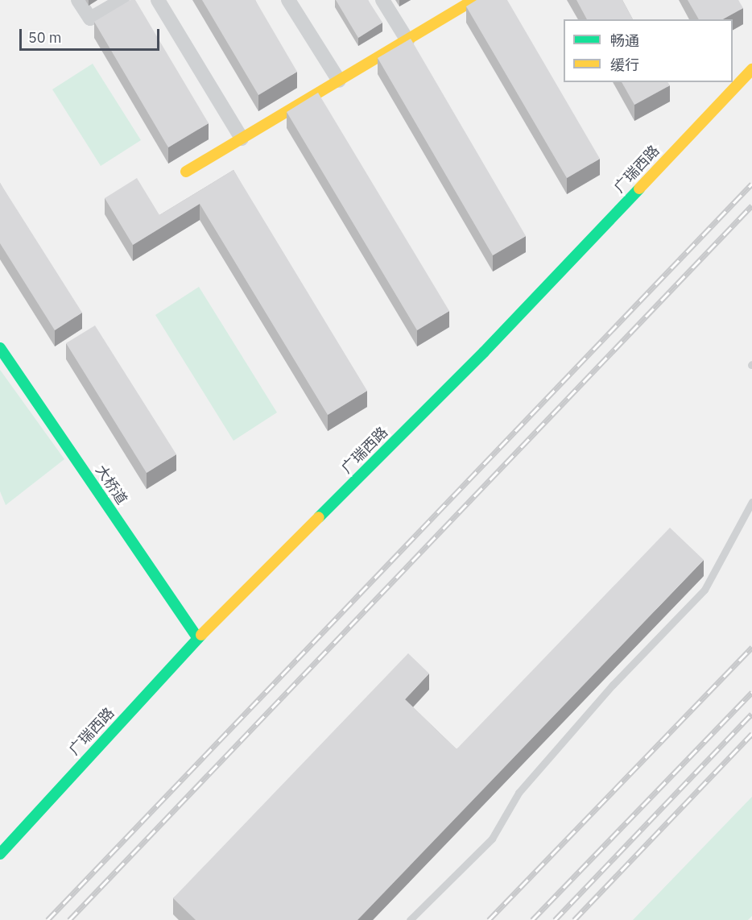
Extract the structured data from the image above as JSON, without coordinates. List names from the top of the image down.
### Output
{
  "streets": {
    "street": ["广瑞西路", "大桥道"]
  },
  "crossings": [
    ["广瑞西路", "大桥道"]
  ],
  "legend": ["畅通", "缓行"],
  "scale_bar": "50 m"
}
